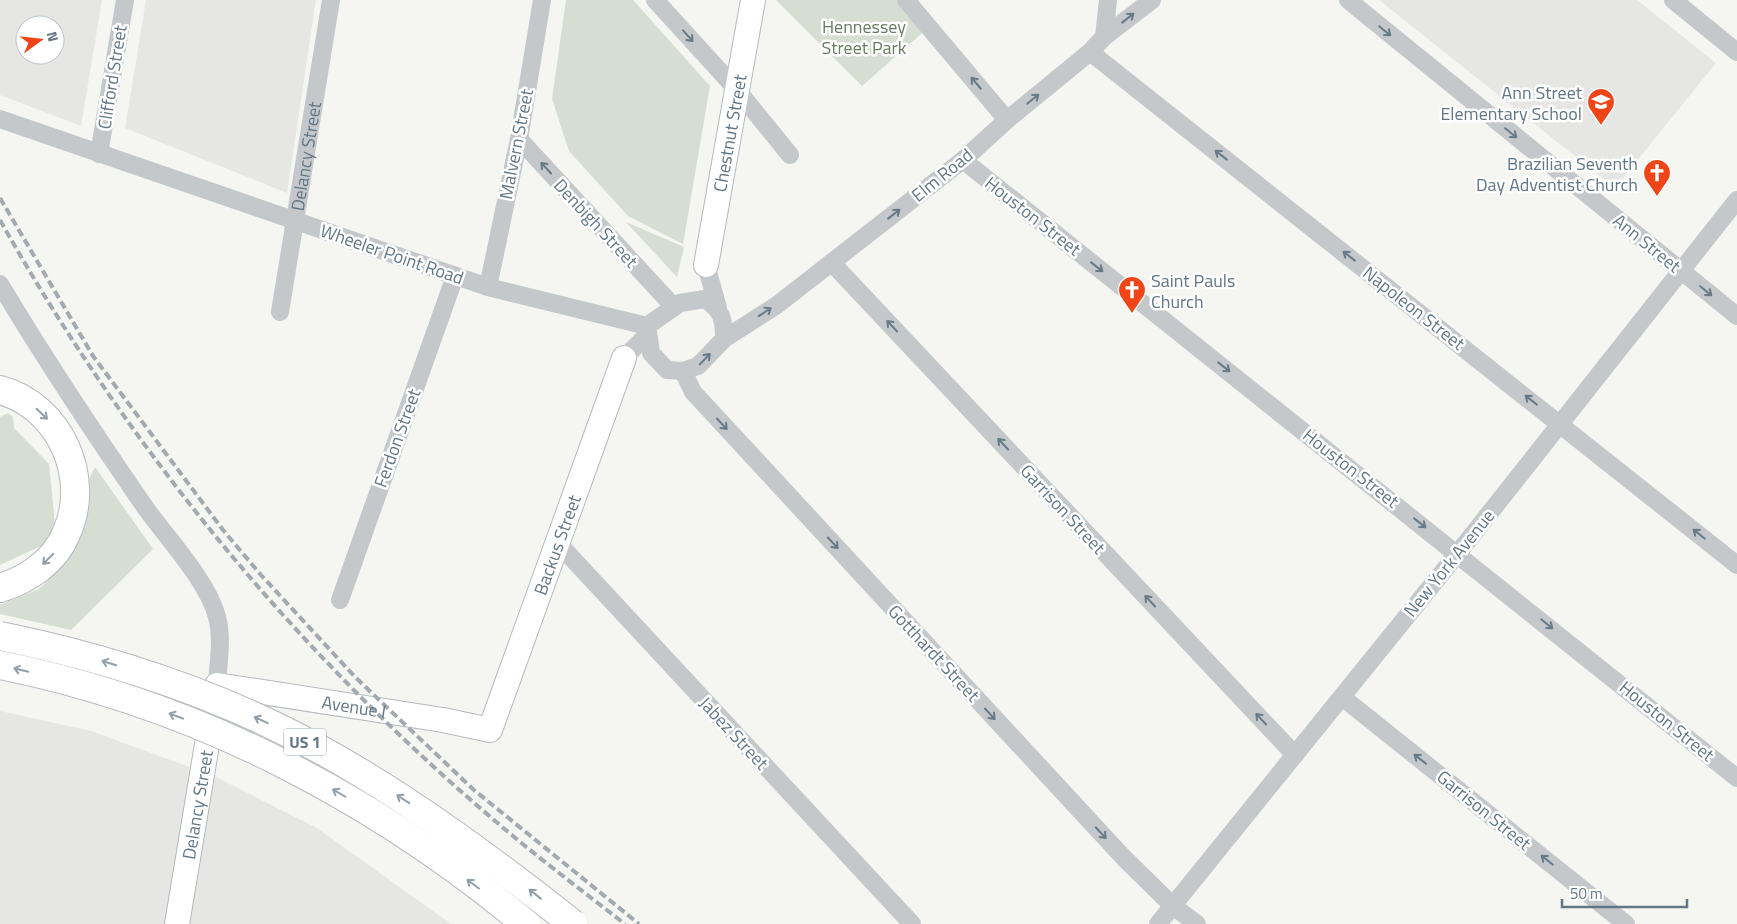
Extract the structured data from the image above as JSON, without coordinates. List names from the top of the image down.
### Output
{
  "streets": {
    "highway": ["US 1"],
    "street": [
      "Clifford Street",
      "Chestnut Street",
      "Malvern Street",
      "Delancy Street",
      "Elm Road",
      "Houston Street",
      "Denbigh Street",
      "Ann Street",
      "Wheeler Point Road",
      "Napoleon Street",
      "Ferdon Street",
      "Garrison Street",
      "Backus Street",
      "New York Avenue",
      "Gotthardt Street",
      "Avenue I",
      "Jabez Street"
    ]
  },
  "crossings": [
    ["Clifford Street", "Wheeler Point Road"],
    ["Malvern Street", "Denbigh Street"],
    ["Malvern Street", "Wheeler Point Road"],
    ["Delancy Street", "Wheeler Point Road"],
    ["Delancy Street", "Avenue I"],
    ["Elm Road", "Houston Street"],
    ["Elm Road", "Denbigh Street"],
    ["Elm Road", "Wheeler Point Road"],
    ["Elm Road", "Napoleon Street"],
    ["Elm Road", "Garrison Street"],
    ["Elm Road", "Gotthardt Street"],
    ["Houston Street", "New York Avenue"],
    ["Denbigh Street", "Wheeler Point Road"],
    ["Denbigh Street", "Gotthardt Street"],
    ["Ann Street", "New York Avenue"],
    ["Wheeler Point Road", "Ferdon Street"],
    ["Wheeler Point Road", "Gotthardt Street"],
    ["Napoleon Street", "New York Avenue"],
    ["Garrison Street", "New York Avenue"],
    ["Backus Street", "Avenue I"],
    ["Backus Street", "Jabez Street"],
    ["New York Avenue", "Gotthardt Street"]
  ],
  "one_way": [
    "Elm Road",
    "Houston Street",
    "Denbigh Street",
    "Ann Street",
    "Napoleon Street",
    "Garrison Street",
    "Gotthardt Street"
  ],
  "parks": ["Hennessey Street Park"],
  "places": {
    "school or university": ["Ann Street Elementary School"],
    "church": ["Brazilian Seventh Day Adventist Church", "Saint Pauls Church"]
  },
  "scale_bar": "50 m",
  "north": "right"
}
